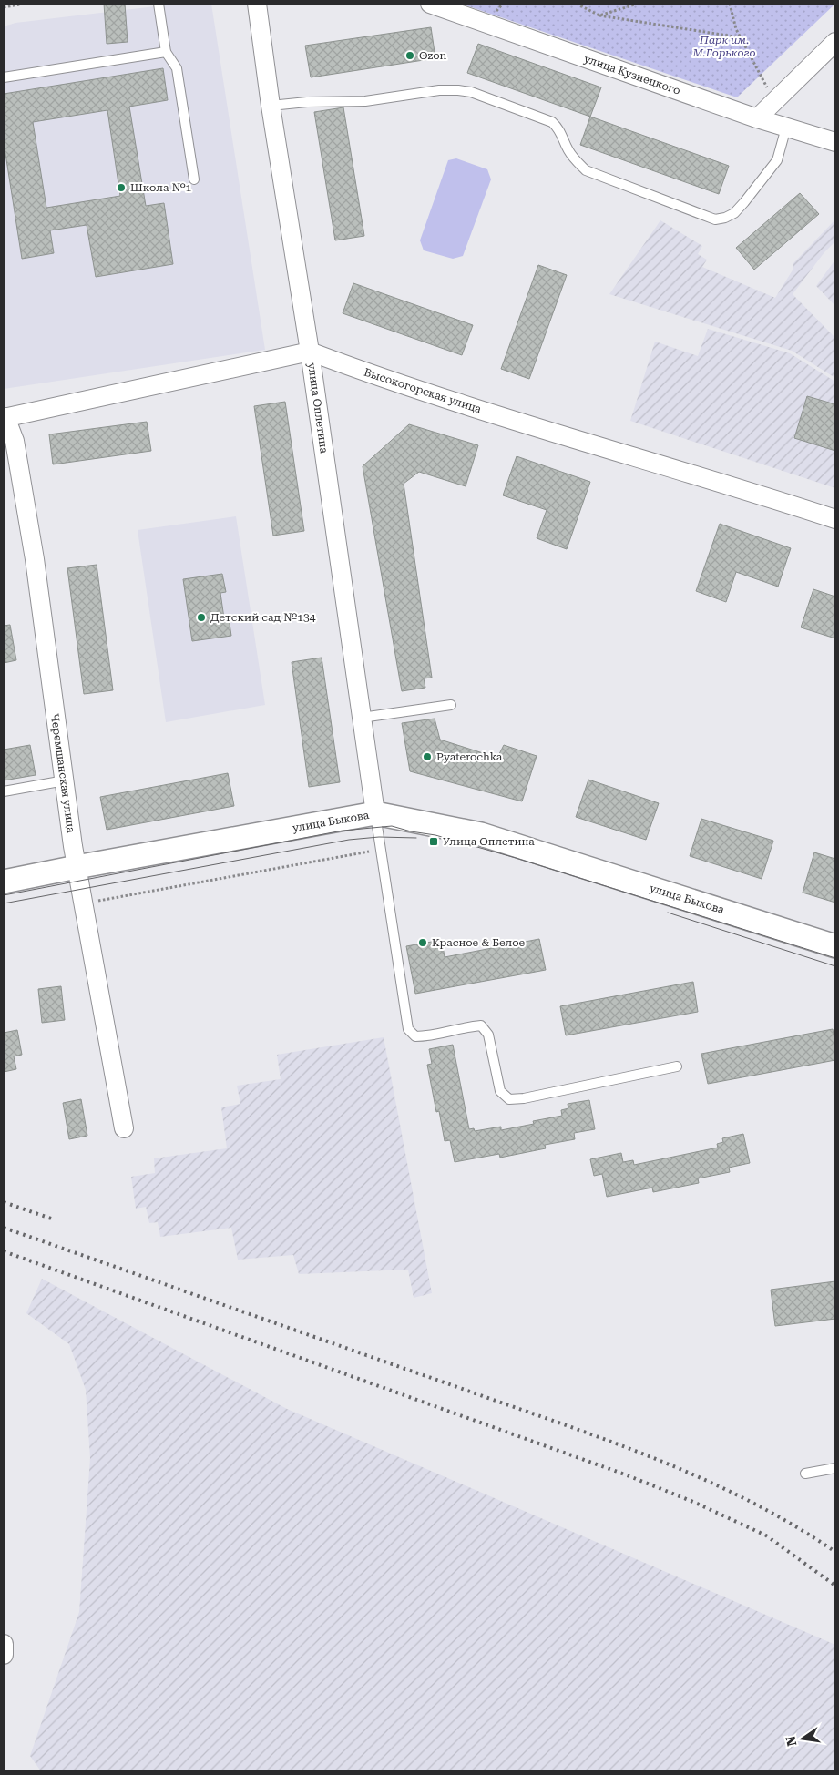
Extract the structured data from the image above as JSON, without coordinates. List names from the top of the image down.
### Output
{
  "streets": {
    "street": [
      "улица Кузнецкого",
      "Высокогорская улица",
      "улица Оплетина",
      "Черемшанская улица",
      "улица Быкова"
    ]
  },
  "crossings": [
    ["Высокогорская улица", "улица Оплетина"],
    ["улица Оплетина", "улица Быкова"],
    ["Черемшанская улица", "улица Быкова"]
  ],
  "parks": ["Парк им. М.Горького"],
  "places": {
    "other": [
      "Ozon",
      "Школа №1",
      "Детский сад №134",
      "Pyaterochka",
      "Красное & Белое"
    ],
    "transit": ["Улица Оплетина"]
  },
  "north": "left"
}
